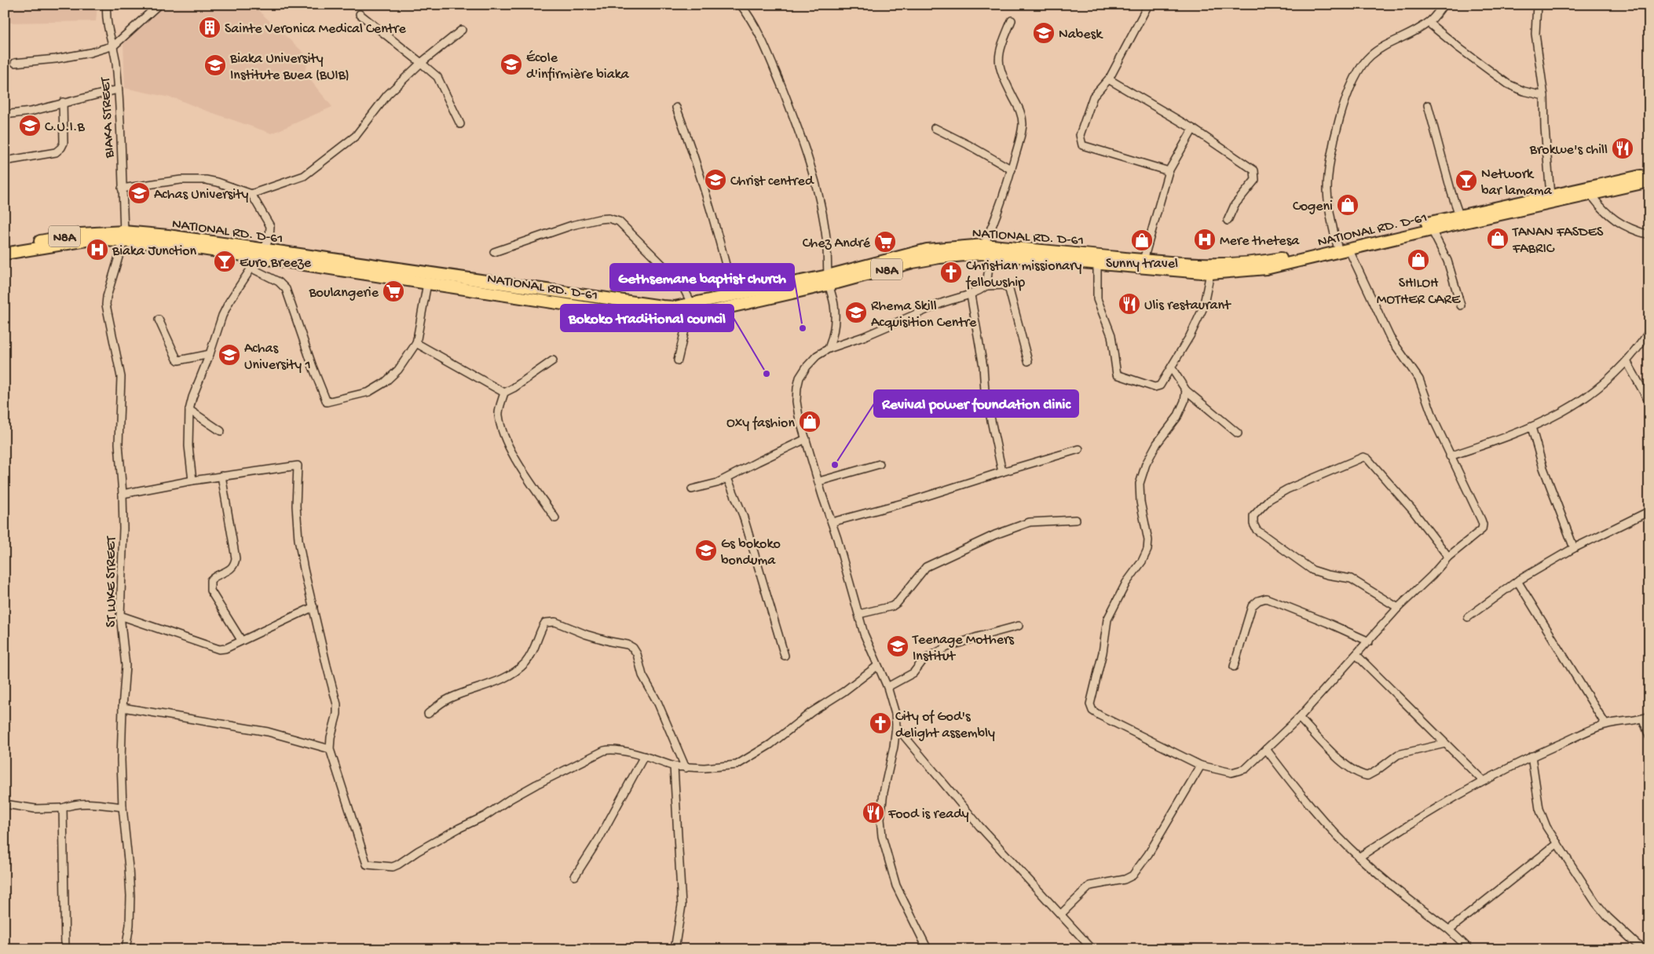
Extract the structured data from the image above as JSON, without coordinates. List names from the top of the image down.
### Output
{
  "streets": {
    "highway": ["NATIONAL RD. D-61", "N8A"],
    "street": ["BIAKA STREET", "ST LUKE STREET"]
  },
  "crossings": [
    ["BIAKA STREET", "NATIONAL RD. D-61"],
    ["BIAKA STREET", "N8A"],
    ["BIAKA STREET", "ST LUKE STREET"],
    ["NATIONAL RD. D-61", "N8A"],
    ["NATIONAL RD. D-61", "ST LUKE STREET"],
    ["N8A", "ST LUKE STREET"]
  ],
  "places": {
    "building": ["Sainte Veronica Medical Centre"],
    "school or university": [
      "Nabesk",
      "École d'infirmière biaka",
      "Biaka University Institute Buea (BUIB)",
      "C.U.I.B",
      "Christ centred",
      "Achas University",
      "Rhema Skill Acquisition Centre",
      "Achas University 1",
      "Gs bokoko bonduma",
      "Teenage Mothers Institut"
    ],
    "restaurant": ["Brokwe's chill", "Ulis restaurant", "Food is ready"],
    "bar": ["Network bar lamama", "Euro Breeze"],
    "shop": [
      "Cogeni",
      "TANAN FASDES FABRIC",
      "Sunny travel",
      "SHILOH MOTHER CARE",
      "Oxy fashion"
    ],
    "hospital": ["Mere thetesa", "Biaka Junction"],
    "supermarket": ["Chez André", "Boulangerie"],
    "church": ["Christian missionary fellowship", "City of God's delight assembly"],
    "other": ["Gethsemane baptist church", "Bokoko traditional council", "Revival power foundation clinic"]
  }
}
